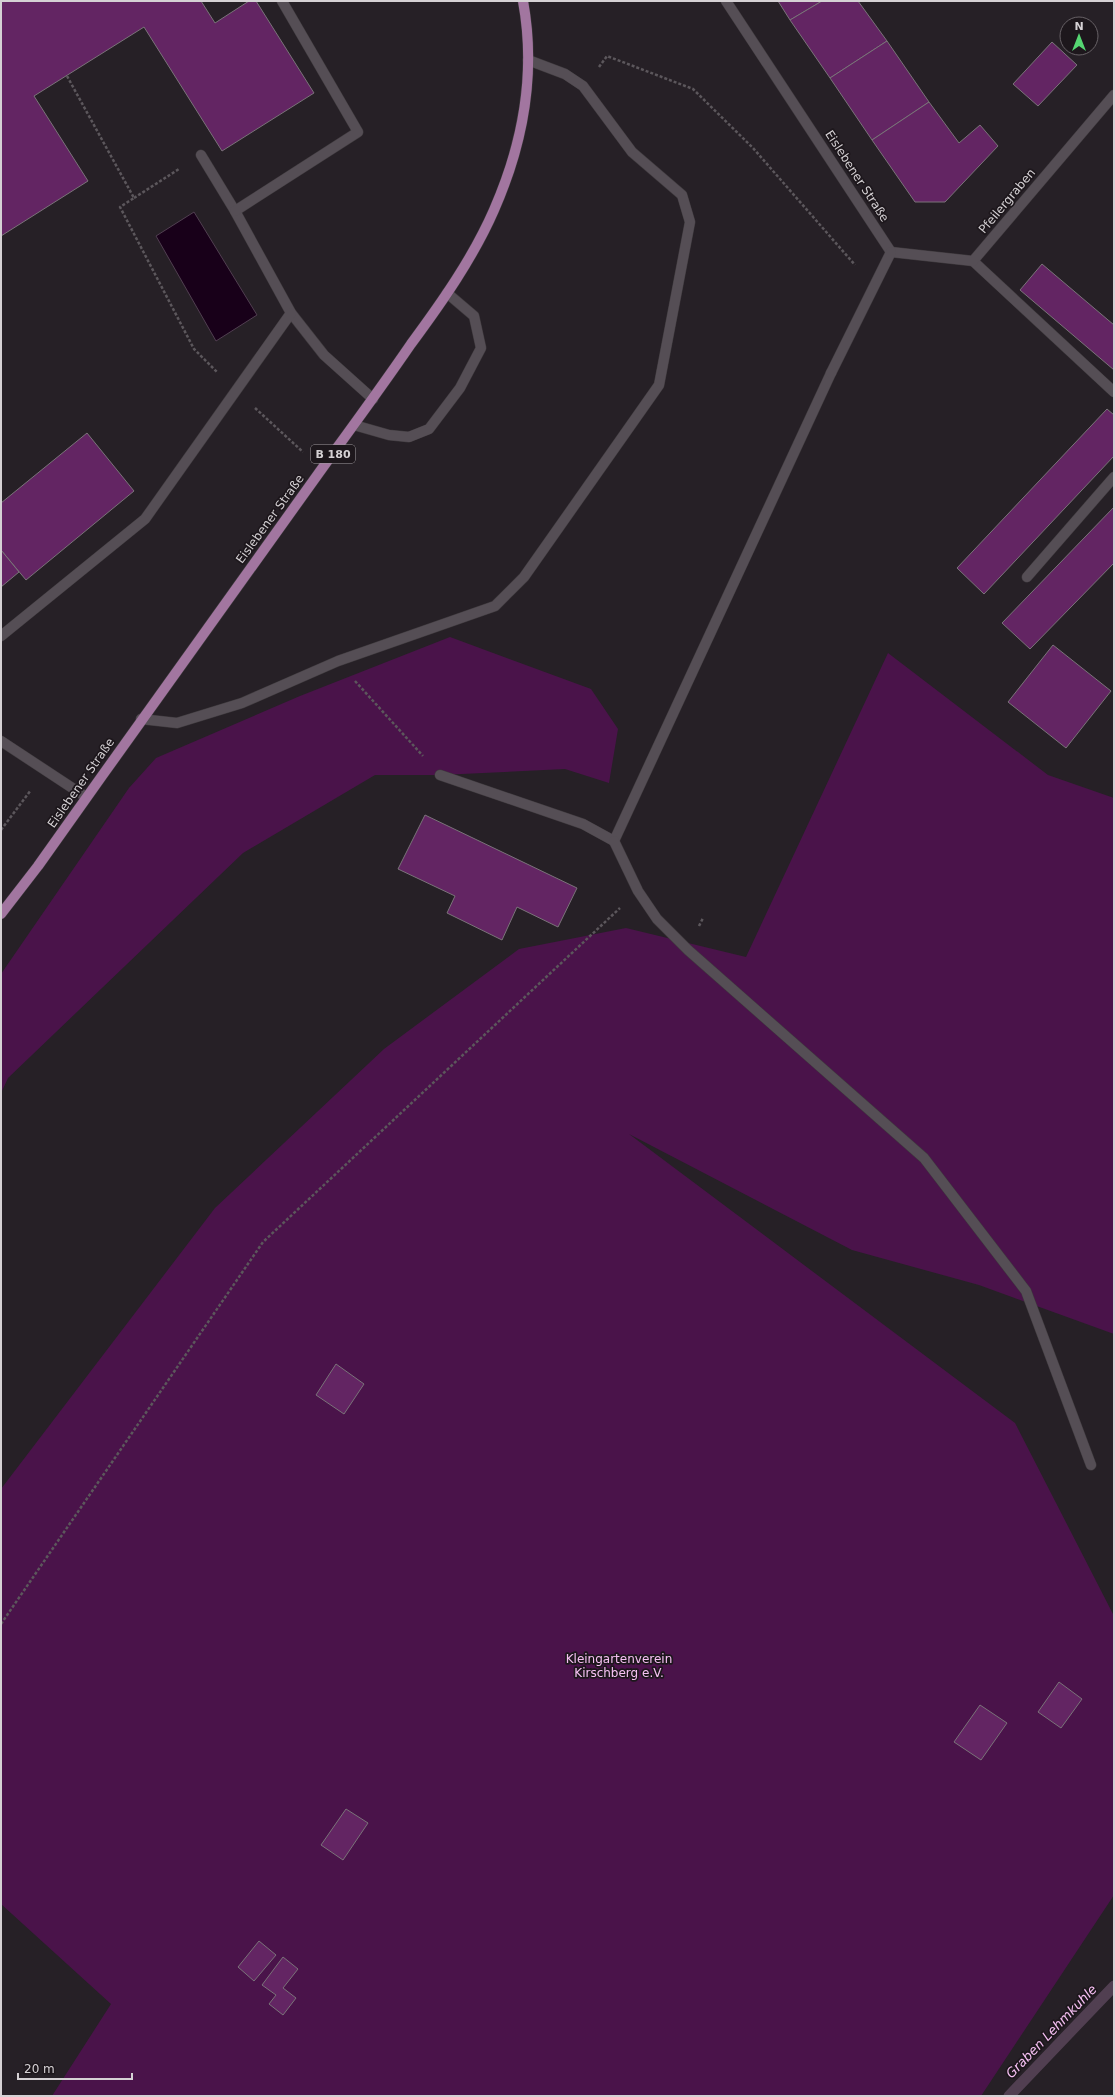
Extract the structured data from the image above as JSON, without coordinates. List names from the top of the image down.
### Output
{
  "streets": {
    "main road": ["Eislebener Straße", "B 180"],
    "street": ["Pfeilergraben"]
  },
  "water": ["Graben Lehmkuhle"],
  "parks": ["Kleingartenverein Kirschberg e.V."],
  "scale_bar": "20 m",
  "north": "top"
}
